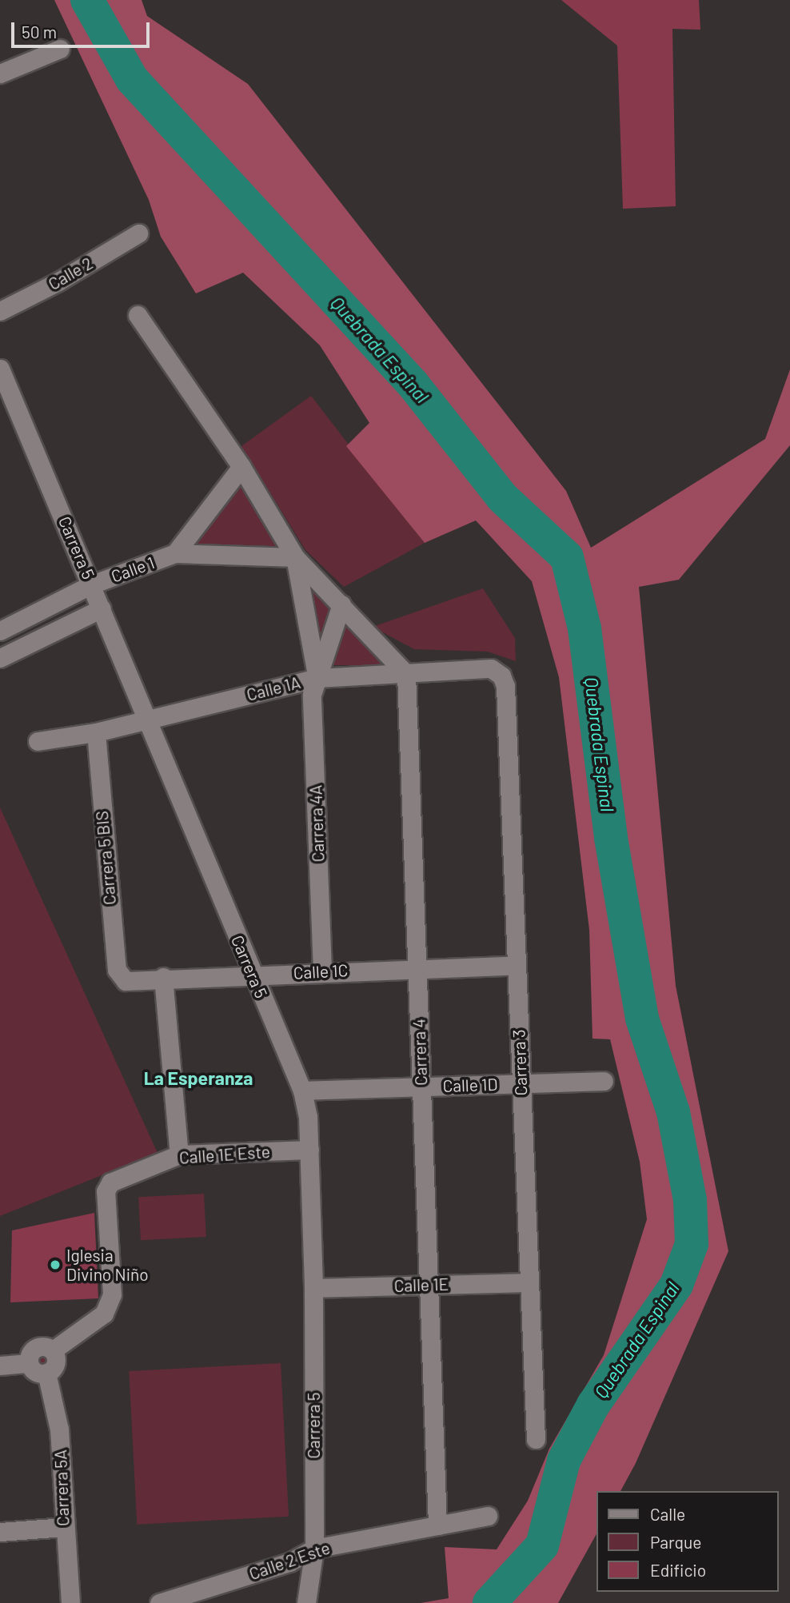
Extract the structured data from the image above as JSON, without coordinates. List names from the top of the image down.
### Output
{
  "streets": {
    "street": [
      "Calle 2",
      "Carrera 5",
      "Calle 1",
      "Calle 1A",
      "Carrera 4A",
      "Carrera 5 BIS",
      "Calle 1C",
      "Carrera 4",
      "Carrera 3",
      "Calle 1D",
      "Calle 1E Este",
      "Calle 1E",
      "Carrera 5A",
      "Calle 2 Este"
    ]
  },
  "crossings": [
    ["Carrera 5", "Calle 1"],
    ["Carrera 5", "Calle 1A"],
    ["Carrera 5", "Calle 1C"],
    ["Carrera 5", "Calle 1D"],
    ["Carrera 5", "Calle 1E Este"],
    ["Carrera 5", "Calle 1E"],
    ["Carrera 5", "Calle 2 Este"],
    ["Calle 1", "Carrera 4A"],
    ["Calle 1A", "Carrera 4A"],
    ["Calle 1A", "Carrera 5 BIS"],
    ["Calle 1A", "Carrera 4"],
    ["Calle 1A", "Carrera 3"],
    ["Carrera 4A", "Calle 1C"],
    ["Carrera 5 BIS", "Calle 1C"],
    ["Calle 1C", "Carrera 4"],
    ["Calle 1C", "Carrera 3"],
    ["Carrera 4", "Calle 1D"],
    ["Carrera 4", "Calle 1E"],
    ["Carrera 4", "Calle 2 Este"],
    ["Carrera 3", "Calle 1D"],
    ["Carrera 3", "Calle 1E"],
    ["Calle 1E Este", "Carrera 5A"]
  ],
  "districts": ["La Esperanza"],
  "water": ["Quebrada Espinal"],
  "places": ["Iglesia Divino Niño"],
  "legend": ["Calle", "Parque", "Edificio"],
  "scale_bar": "50 m"
}
